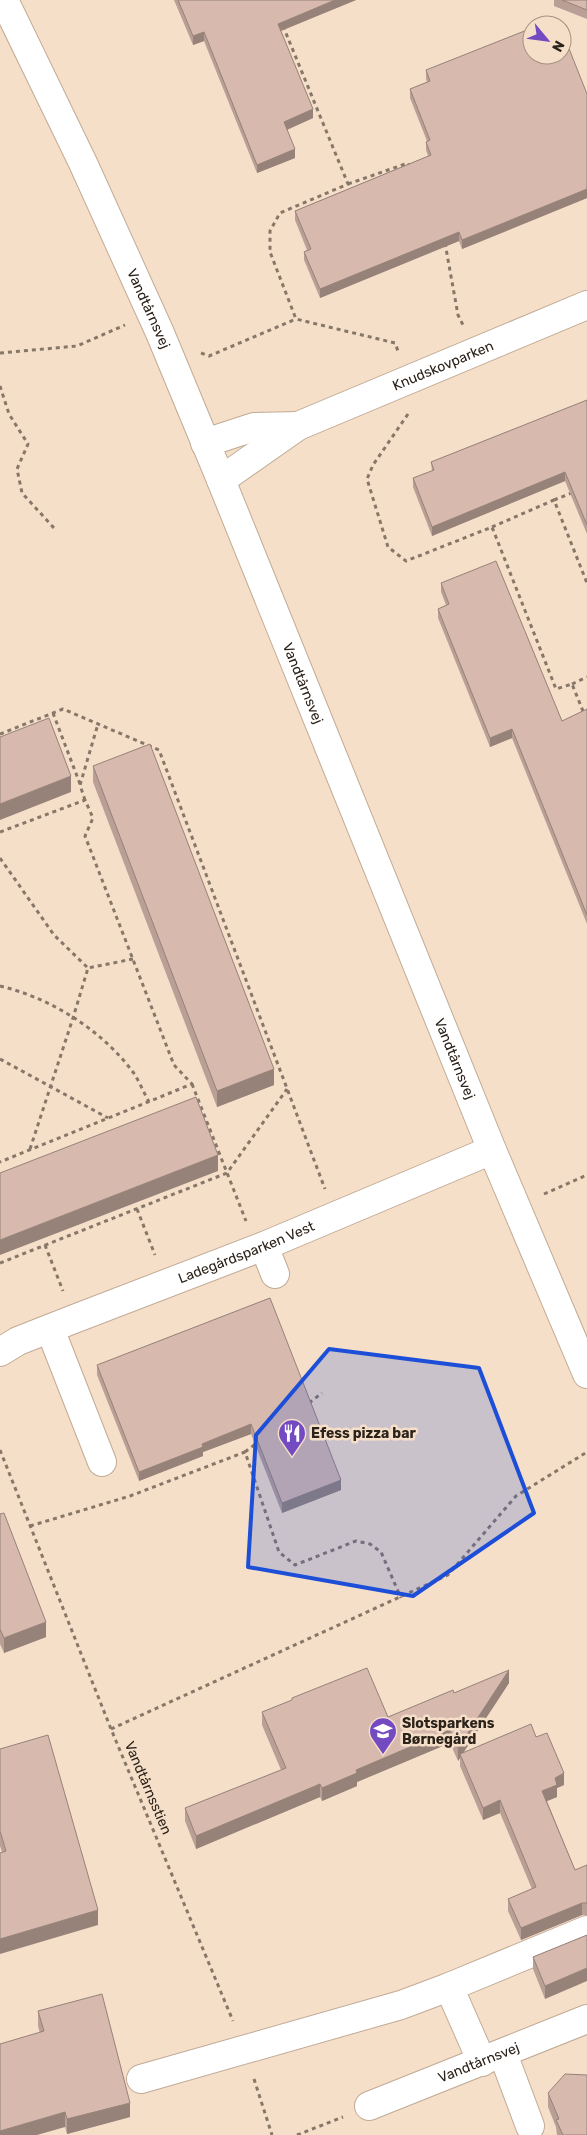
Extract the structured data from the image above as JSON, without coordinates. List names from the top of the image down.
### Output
{
  "streets": {
    "street": ["Vandtårnsvej", "Knudskovparken", "Ladegårdsparken Vest"],
    "path": ["Vandtårnsstien"]
  },
  "crossings": [
    ["Vandtårnsvej", "Knudskovparken"],
    ["Vandtårnsvej", "Ladegårdsparken Vest"]
  ],
  "places": {
    "restaurant": ["Efess pizza bar"],
    "school or university": ["Slotsparkens Børnegård"]
  },
  "north": "bottom right"
}
